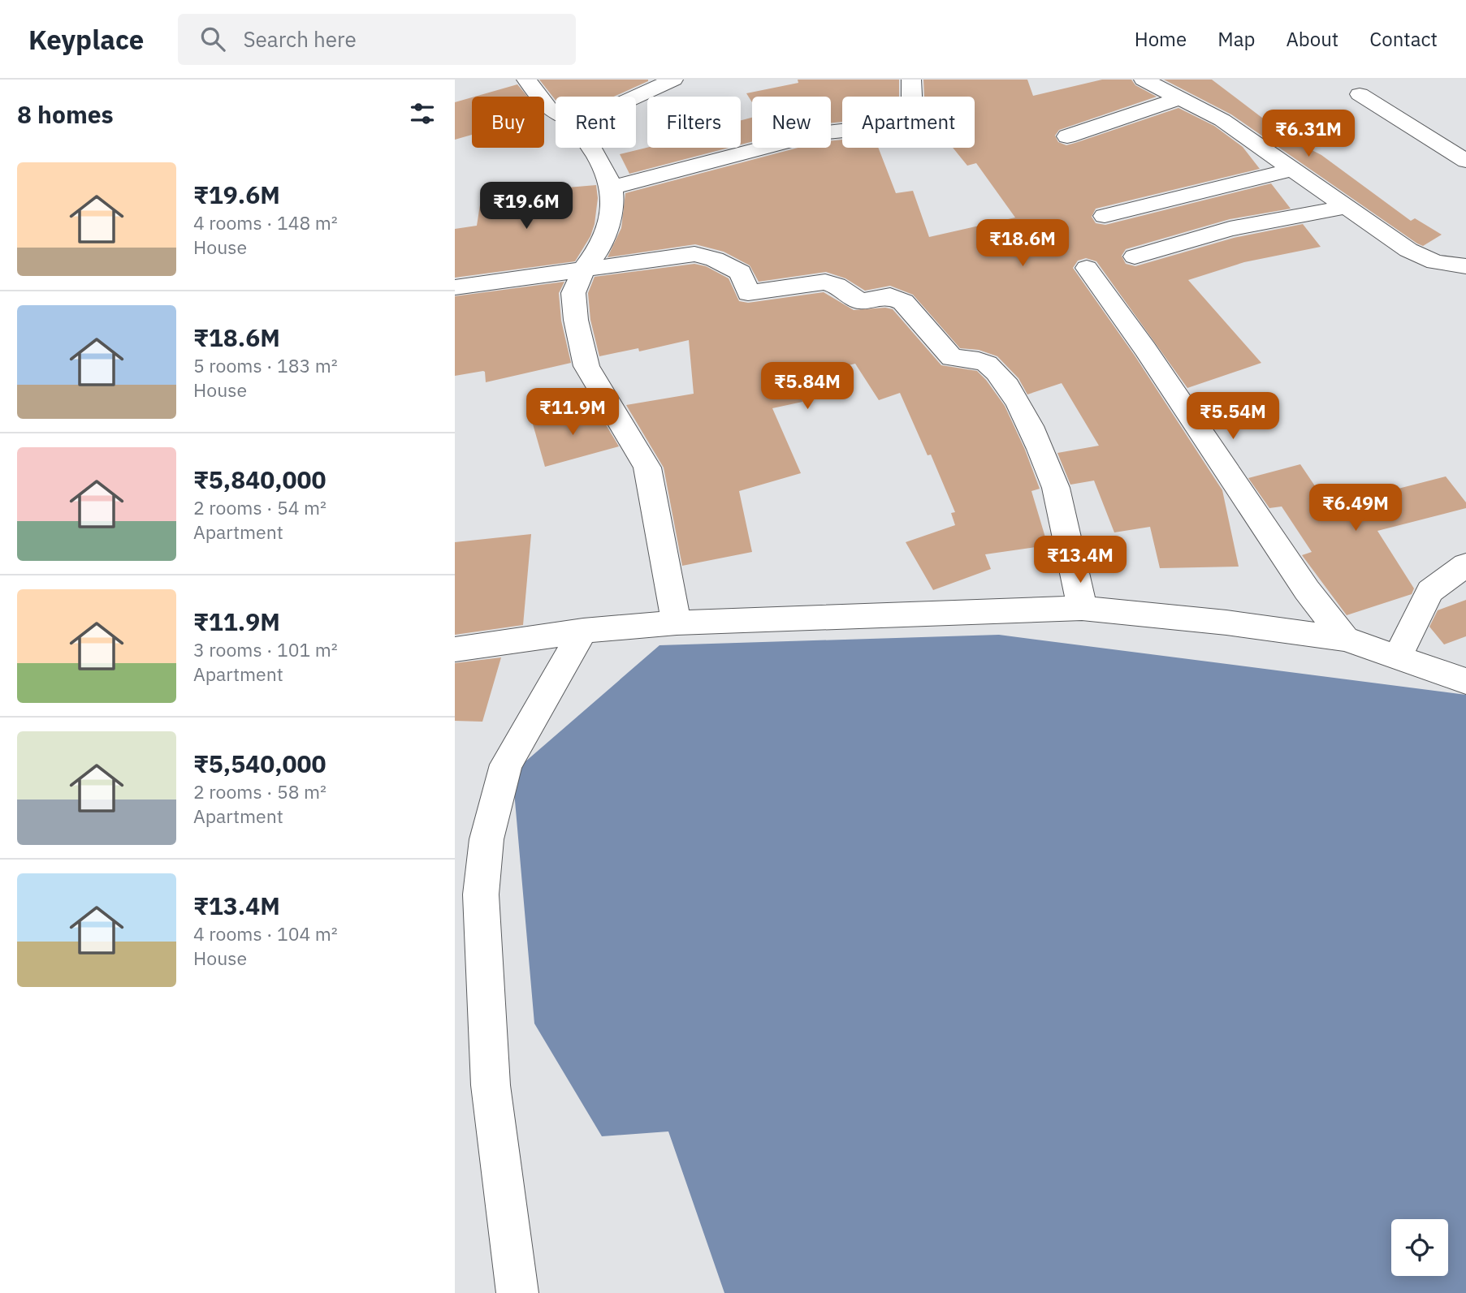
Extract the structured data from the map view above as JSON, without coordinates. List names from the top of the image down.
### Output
{
  "page": {
    "header": "Keyplace",
    "search": "Search here",
    "nav": [
      "Home",
      "Map",
      "About",
      "Contact"
    ],
    "heading": "8 homes",
    "chip": [
      "Buy",
      "Rent",
      "Filters",
      "New",
      "Apartment"
    ],
    "price": [
      "₹6.31M",
      "₹19.6M",
      "₹18.6M",
      "₹5.84M",
      "₹11.9M",
      "₹5.54M",
      "₹6.49M",
      "₹13.4M"
    ],
    "list": [
      {
        "name": "₹19.6M",
        "note": "4 rooms · 148 m² · House"
      },
      {
        "name": "₹18.6M",
        "note": "5 rooms · 183 m² · House"
      },
      {
        "name": "₹5,840,000",
        "note": "2 rooms · 54 m² · Apartment"
      },
      {
        "name": "₹11.9M",
        "note": "3 rooms · 101 m² · Apartment"
      },
      {
        "name": "₹5,540,000",
        "note": "2 rooms · 58 m² · Apartment"
      },
      {
        "name": "₹13.4M",
        "note": "4 rooms · 104 m² · House"
      }
    ]
  }
}
